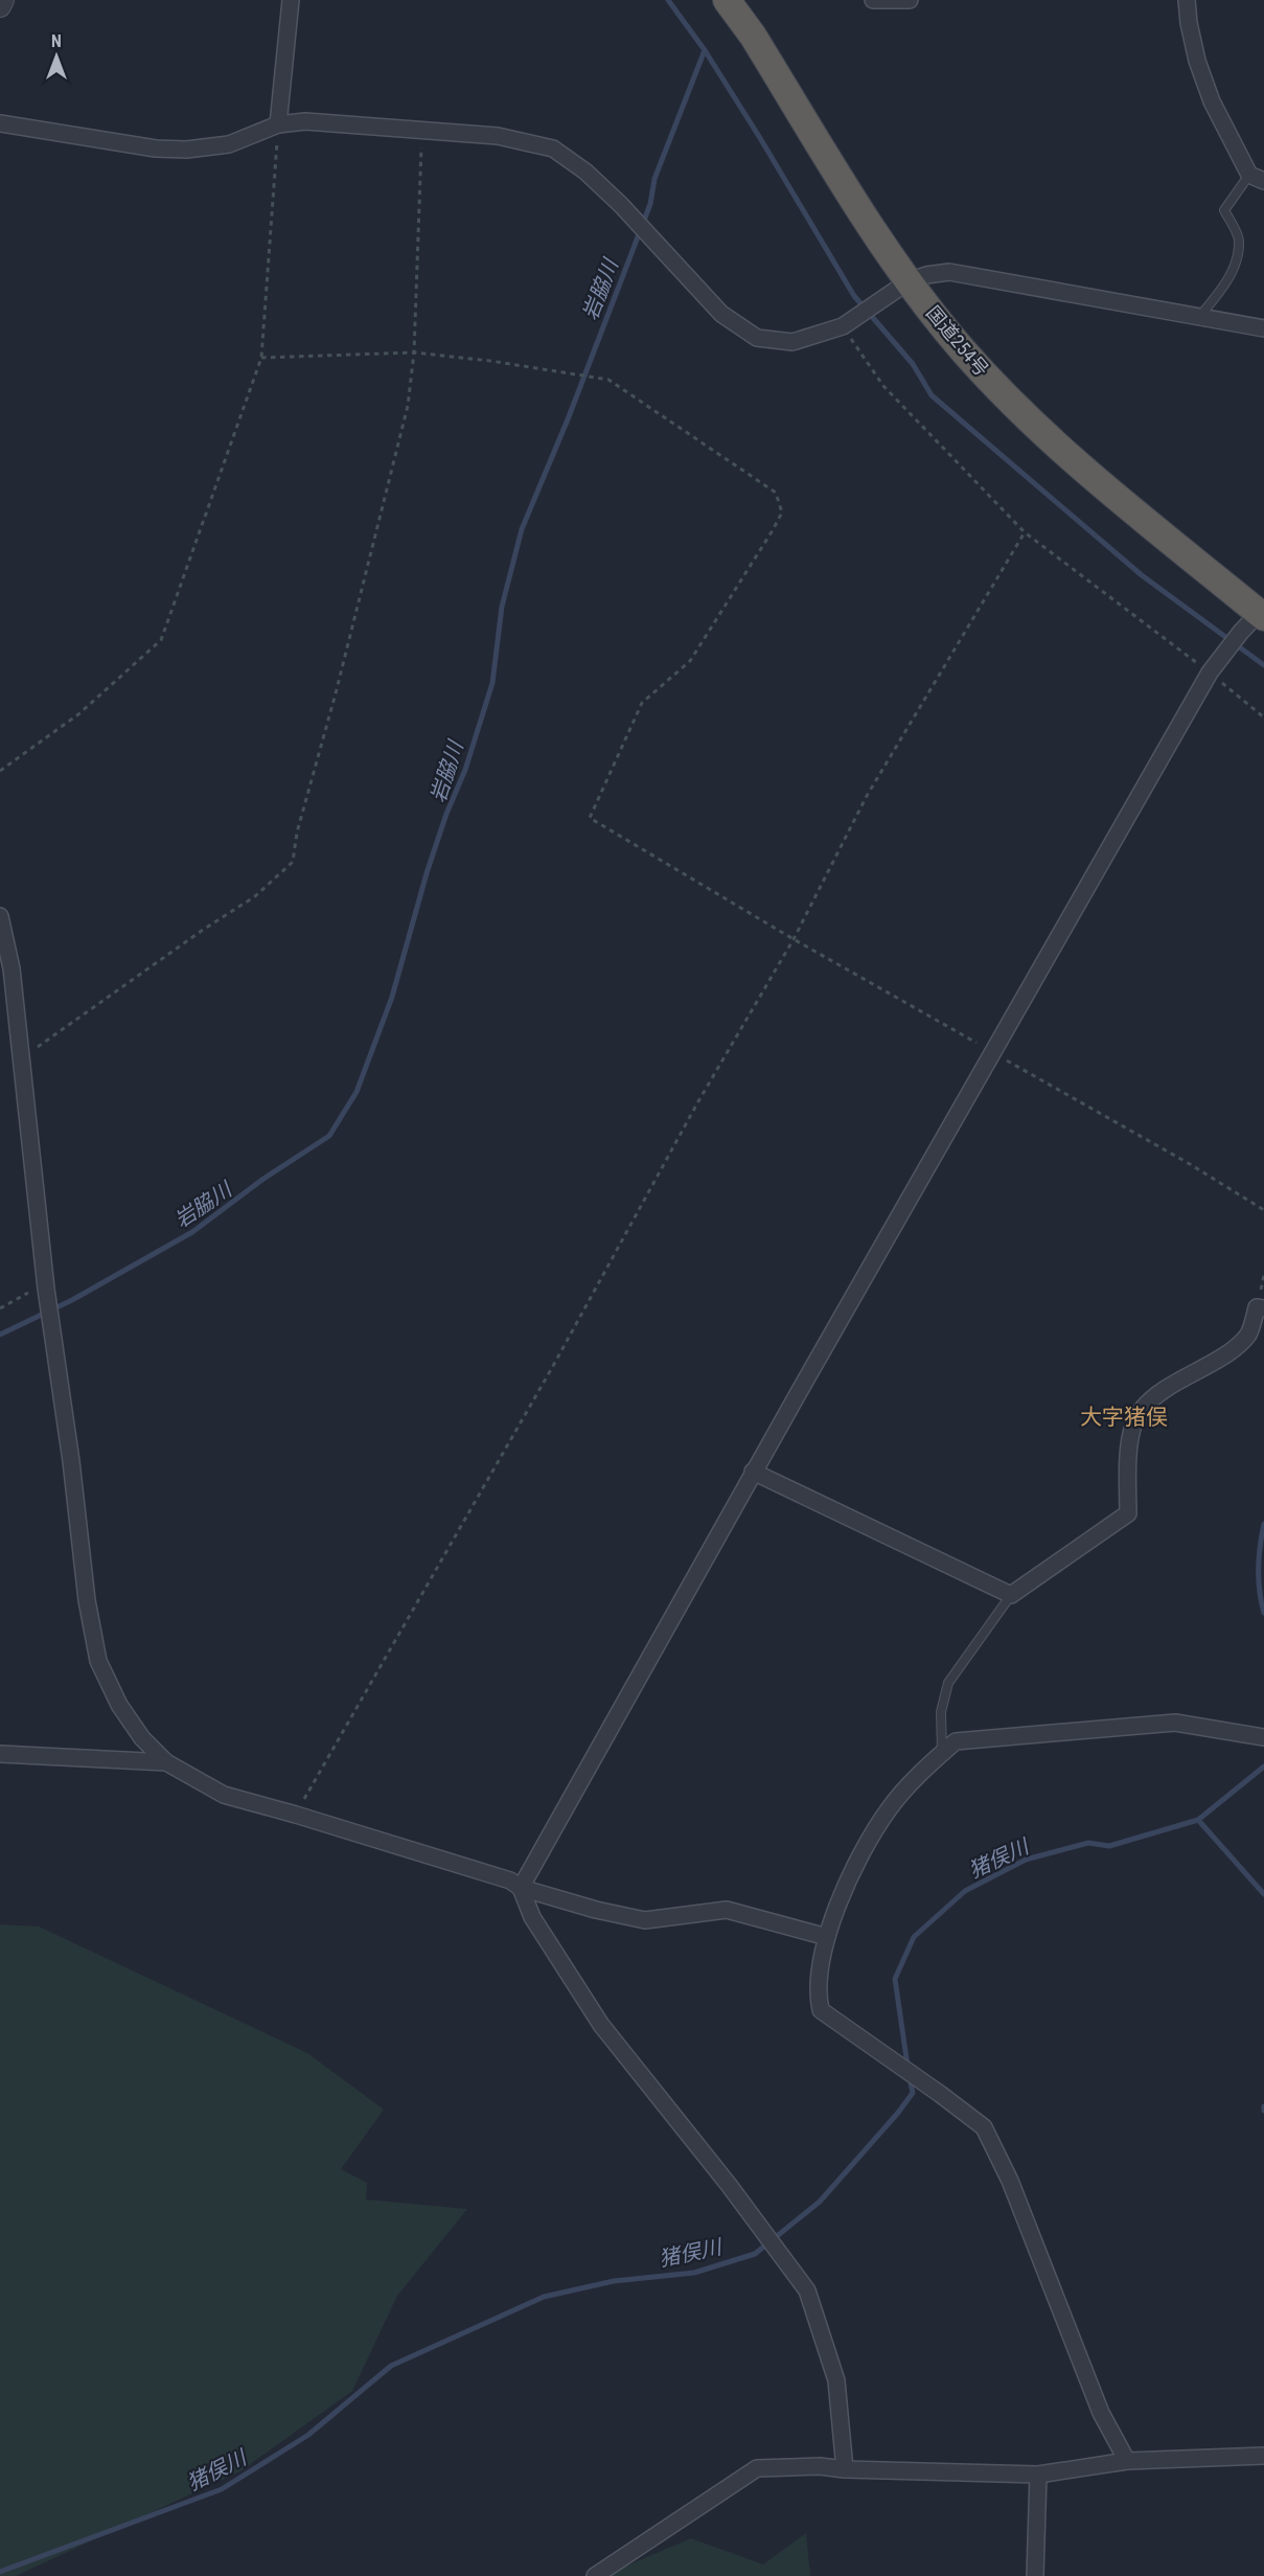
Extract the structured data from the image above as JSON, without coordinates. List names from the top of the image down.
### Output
{
  "streets": {
    "highway": ["国道254号"]
  },
  "districts": ["大字猪俣"],
  "water": ["岩脇川", "猪俣川"],
  "north": "top"
}
